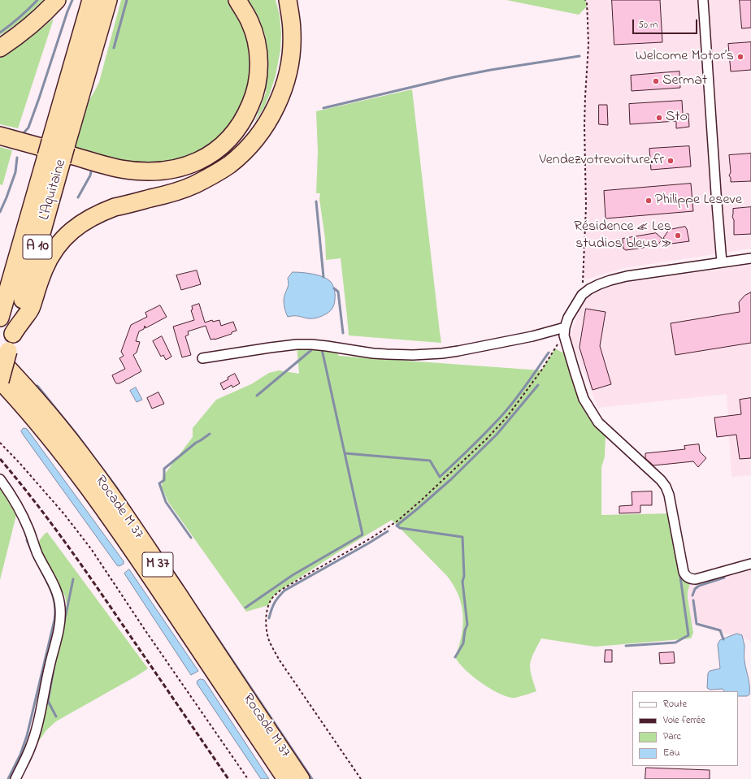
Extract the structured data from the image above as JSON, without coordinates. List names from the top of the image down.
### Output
{
  "streets": {
    "highway": [
      "L'Aquitaine",
      "A 10",
      "Rocade M 37",
      "M 37"
    ]
  },
  "crossings": [
    ["L'Aquitaine", "Rocade M 37"]
  ],
  "places": [
    "Welcome Motor’s",
    "Sermat",
    "Sto",
    "Vendezvotrevoiture.fr",
    "Philippe Leseve",
    "Résidence « Les studios bleus »"
  ],
  "legend": [
    "Route",
    "Voie ferrée",
    "Parc",
    "Eau"
  ],
  "scale_bar": "50 m"
}
